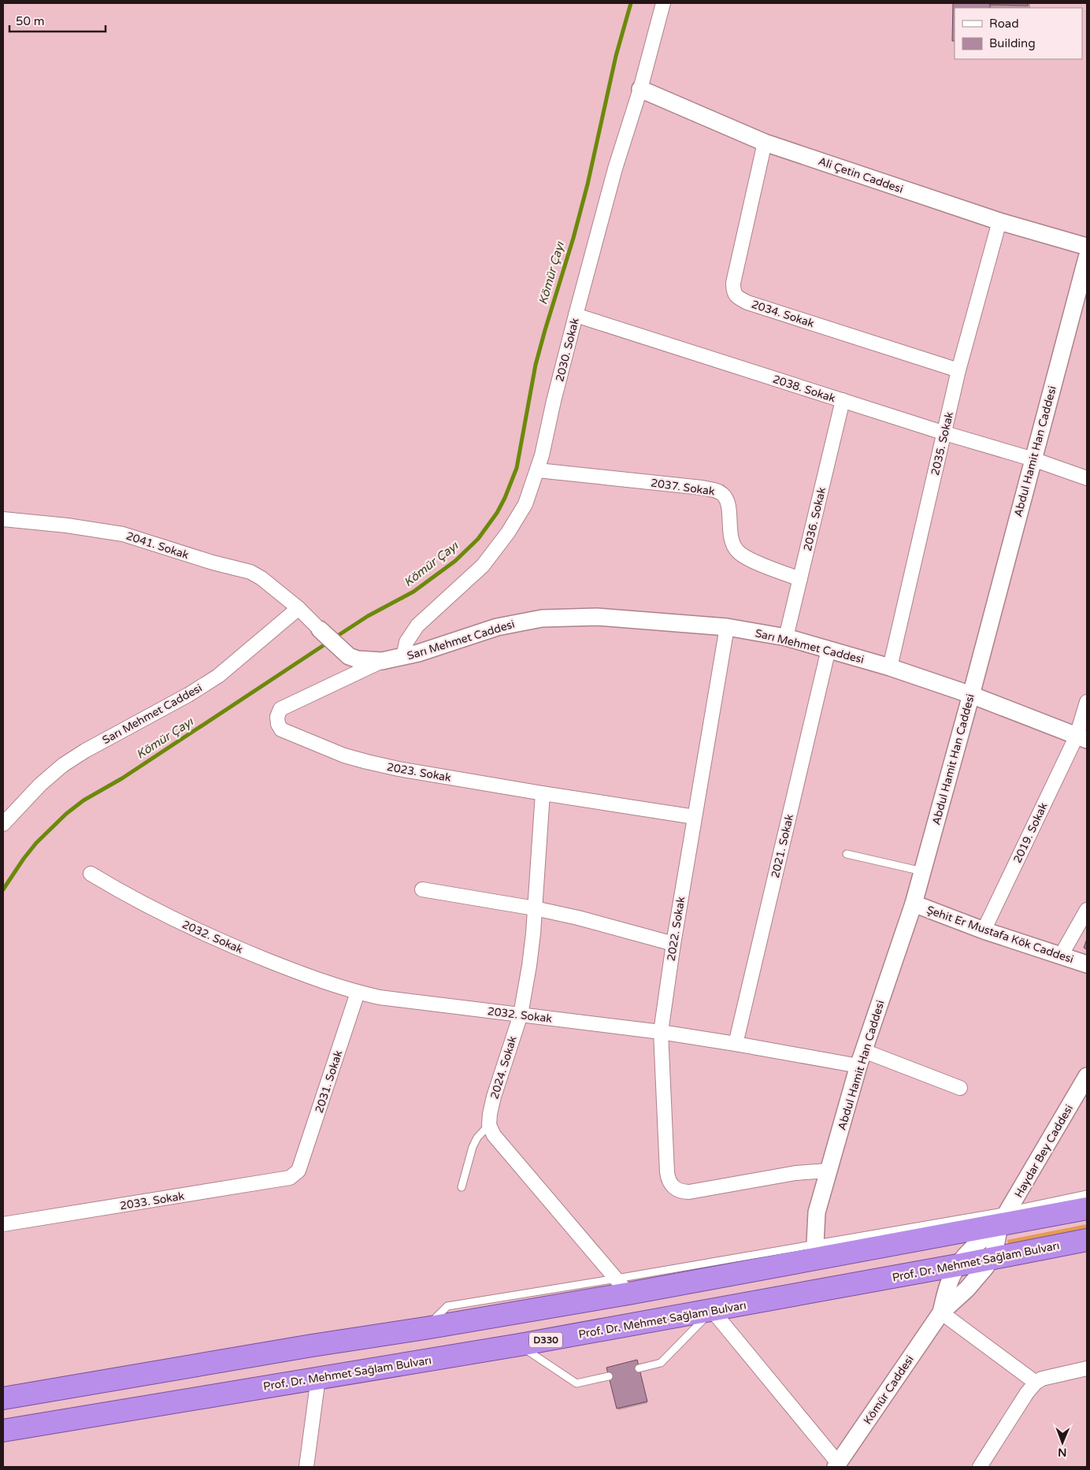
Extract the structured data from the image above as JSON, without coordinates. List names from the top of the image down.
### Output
{
  "streets": {
    "highway": ["Prof. Dr. Mehmet Sağlam Bulvarı", "D330"],
    "street": [
      "Ali Çetin Caddesi",
      "2034. Sokak",
      "2030. Sokak",
      "2038. Sokak",
      "2035. Sokak",
      "Abdul Hamit Han Caddesi",
      "2037. Sokak",
      "2036. Sokak",
      "2041. Sokak",
      "Sarı Mehmet Caddesi",
      "2023. Sokak",
      "2019. Sokak",
      "2021. Sokak",
      "2022. Sokak",
      "Şehit Er Mustafa Kök Caddesi",
      "2032. Sokak",
      "2024. Sokak",
      "2031. Sokak",
      "Haydar Bey Caddesi",
      "2033. Sokak",
      "Kömür Caddesi"
    ]
  },
  "crossings": [
    ["Ali Çetin Caddesi", "2034. Sokak"],
    ["Ali Çetin Caddesi", "2030. Sokak"],
    ["Ali Çetin Caddesi", "2035. Sokak"],
    ["2034. Sokak", "2035. Sokak"],
    ["2030. Sokak", "2038. Sokak"],
    ["2030. Sokak", "2037. Sokak"],
    ["2030. Sokak", "Sarı Mehmet Caddesi"],
    ["2038. Sokak", "2035. Sokak"],
    ["2038. Sokak", "Abdul Hamit Han Caddesi"],
    ["2038. Sokak", "2036. Sokak"],
    ["2035. Sokak", "Sarı Mehmet Caddesi"],
    ["Abdul Hamit Han Caddesi", "Sarı Mehmet Caddesi"],
    ["Abdul Hamit Han Caddesi", "Şehit Er Mustafa Kök Caddesi"],
    ["2037. Sokak", "2036. Sokak"],
    ["2036. Sokak", "Sarı Mehmet Caddesi"],
    ["2041. Sokak", "Sarı Mehmet Caddesi"],
    ["Sarı Mehmet Caddesi", "2023. Sokak"],
    ["Sarı Mehmet Caddesi", "2019. Sokak"],
    ["Sarı Mehmet Caddesi", "2021. Sokak"],
    ["Sarı Mehmet Caddesi", "2022. Sokak"],
    ["2023. Sokak", "2022. Sokak"],
    ["2023. Sokak", "2024. Sokak"],
    ["2019. Sokak", "Şehit Er Mustafa Kök Caddesi"],
    ["2022. Sokak", "2032. Sokak"],
    ["2032. Sokak", "2024. Sokak"],
    ["2032. Sokak", "2031. Sokak"],
    ["2031. Sokak", "2033. Sokak"]
  ],
  "water": ["Kömür Çayı"],
  "legend": ["Road", "Building"],
  "scale_bar": "50 m",
  "north": "bottom"
}
